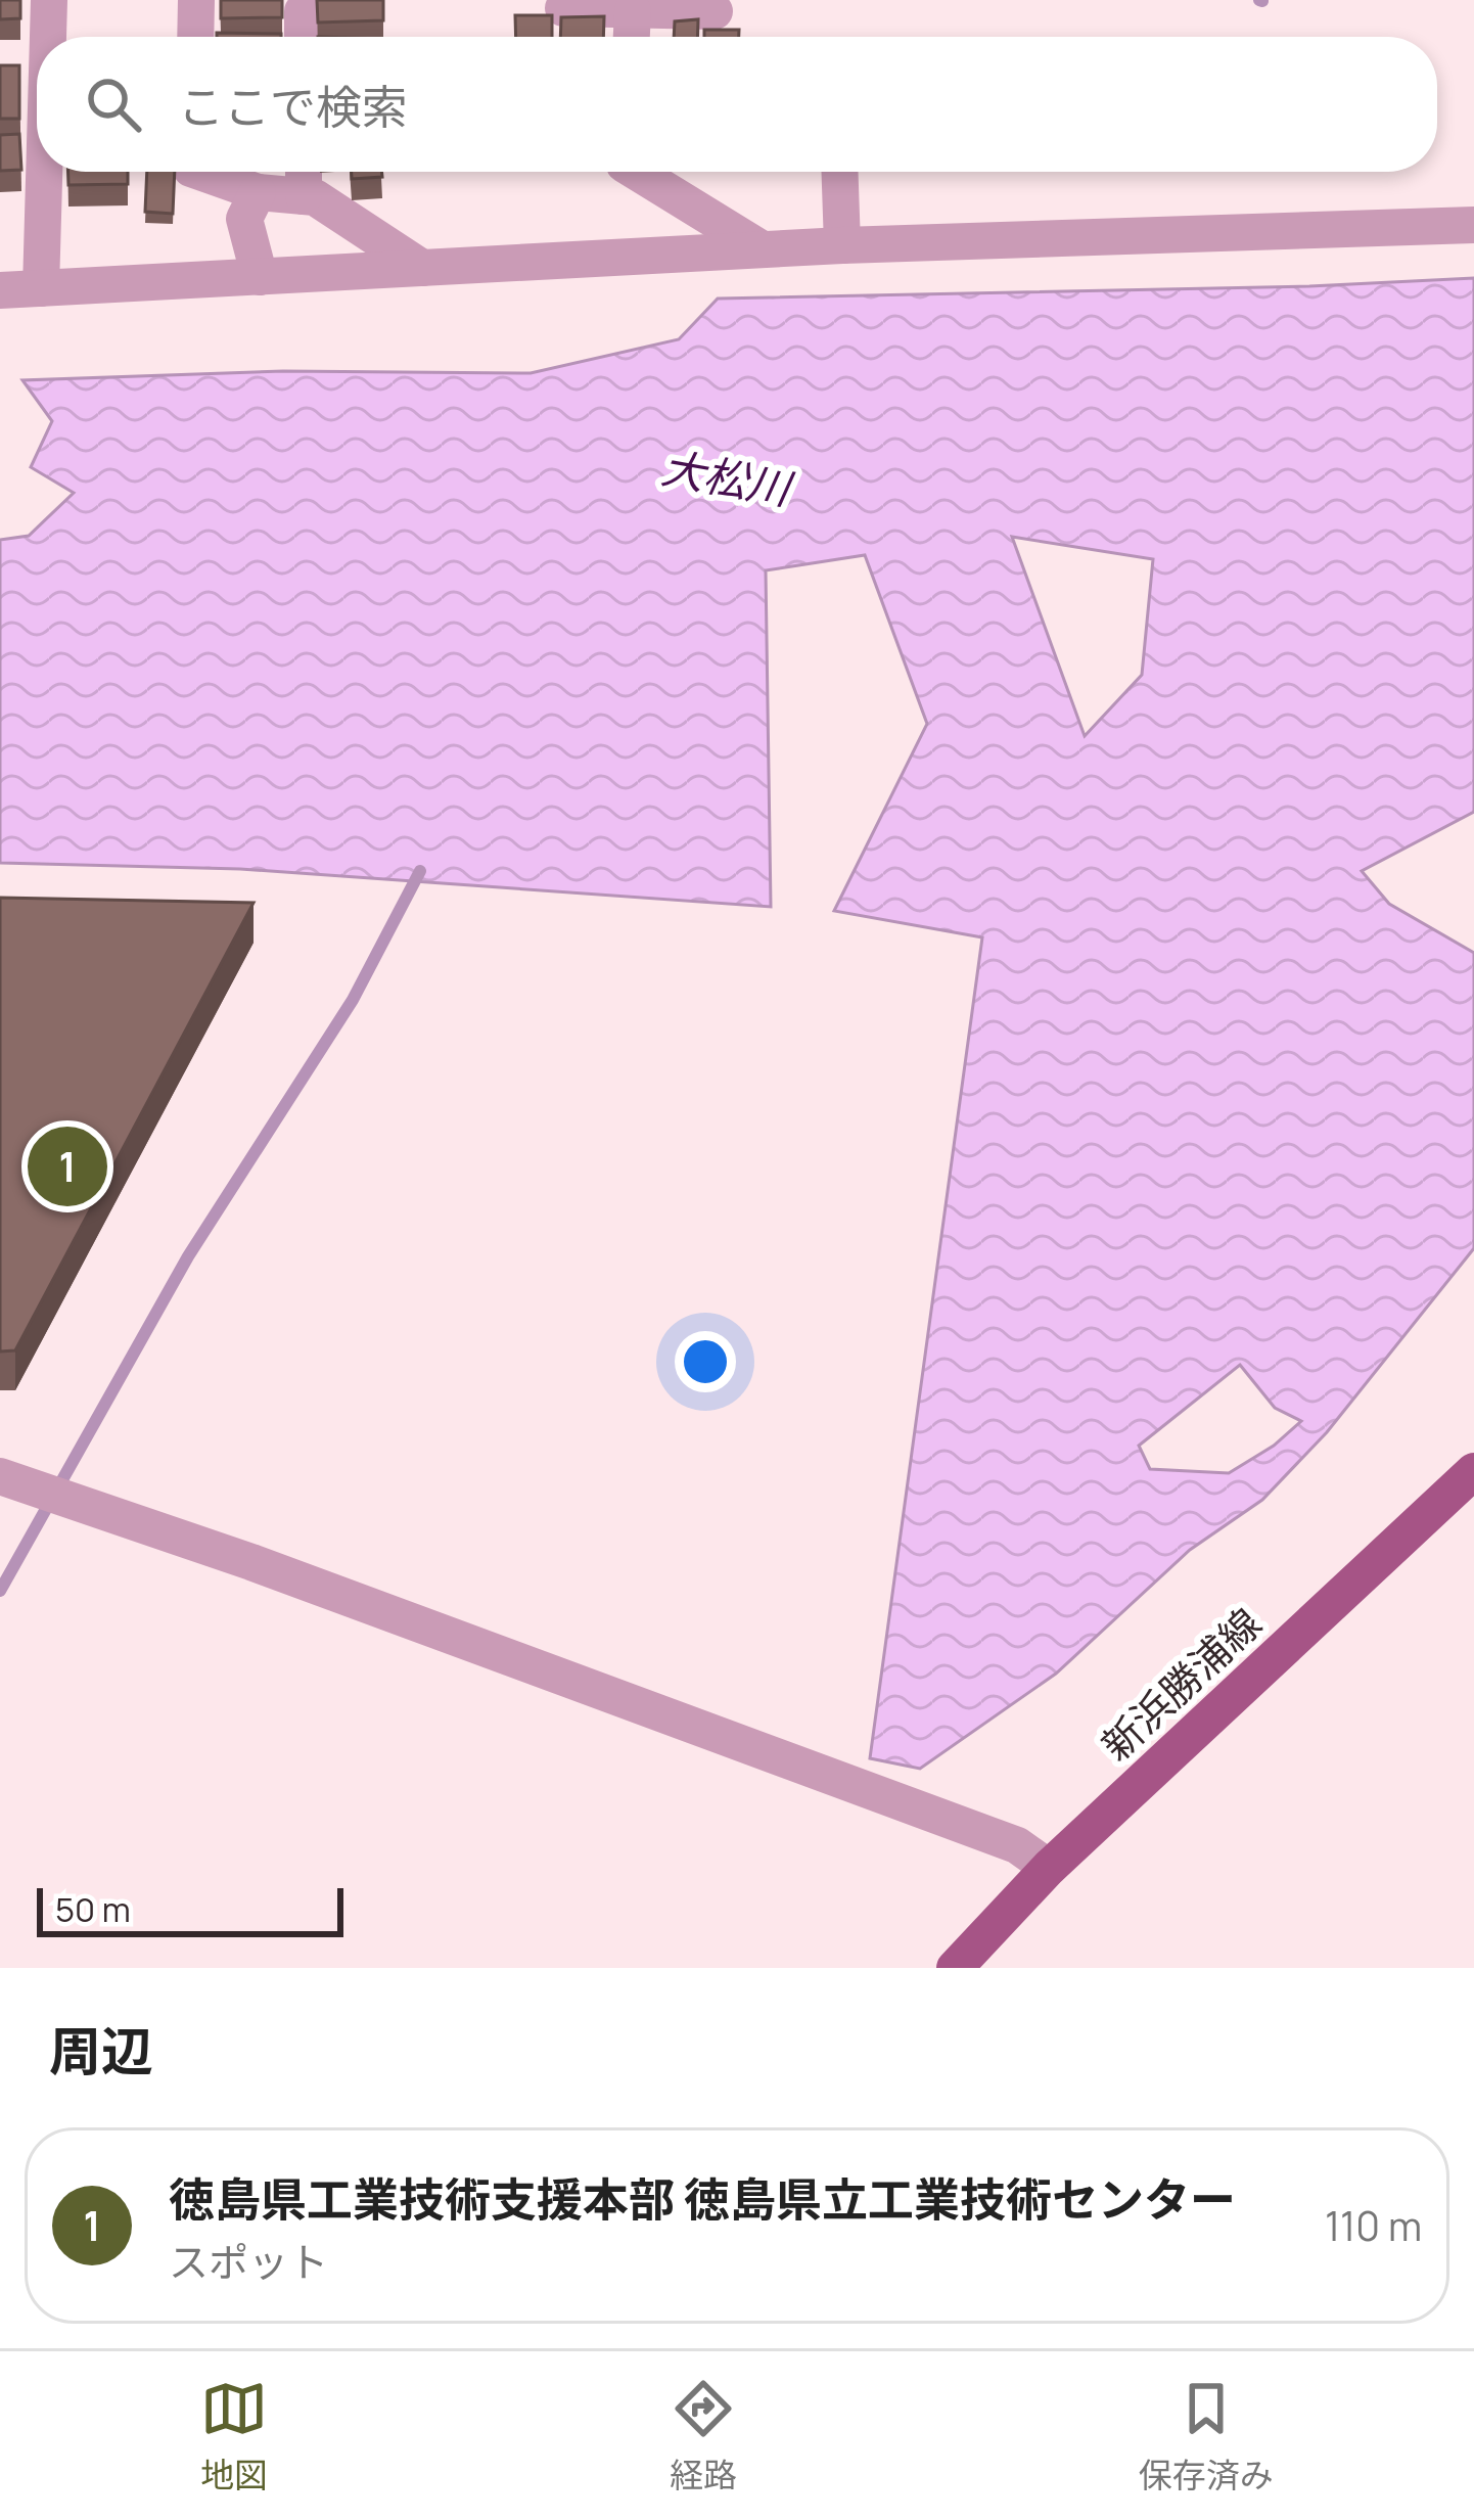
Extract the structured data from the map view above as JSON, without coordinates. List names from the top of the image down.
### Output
{
  "streets": {
    "main road": ["新浜勝浦線"]
  },
  "water": ["大松川"],
  "scale_bar": "50 m",
  "page": {
    "search": "ここで検索",
    "pins": "1",
    "scale": "50 m",
    "heading": "周辺",
    "list": [
      {
        "mark": "1",
        "name": "徳島県工業技術支援本部 徳島県立工業技術センター",
        "note": "スポット",
        "value": "110 m"
      }
    ],
    "nav": ["地図", "経路", "保存済み"]
  }
}
